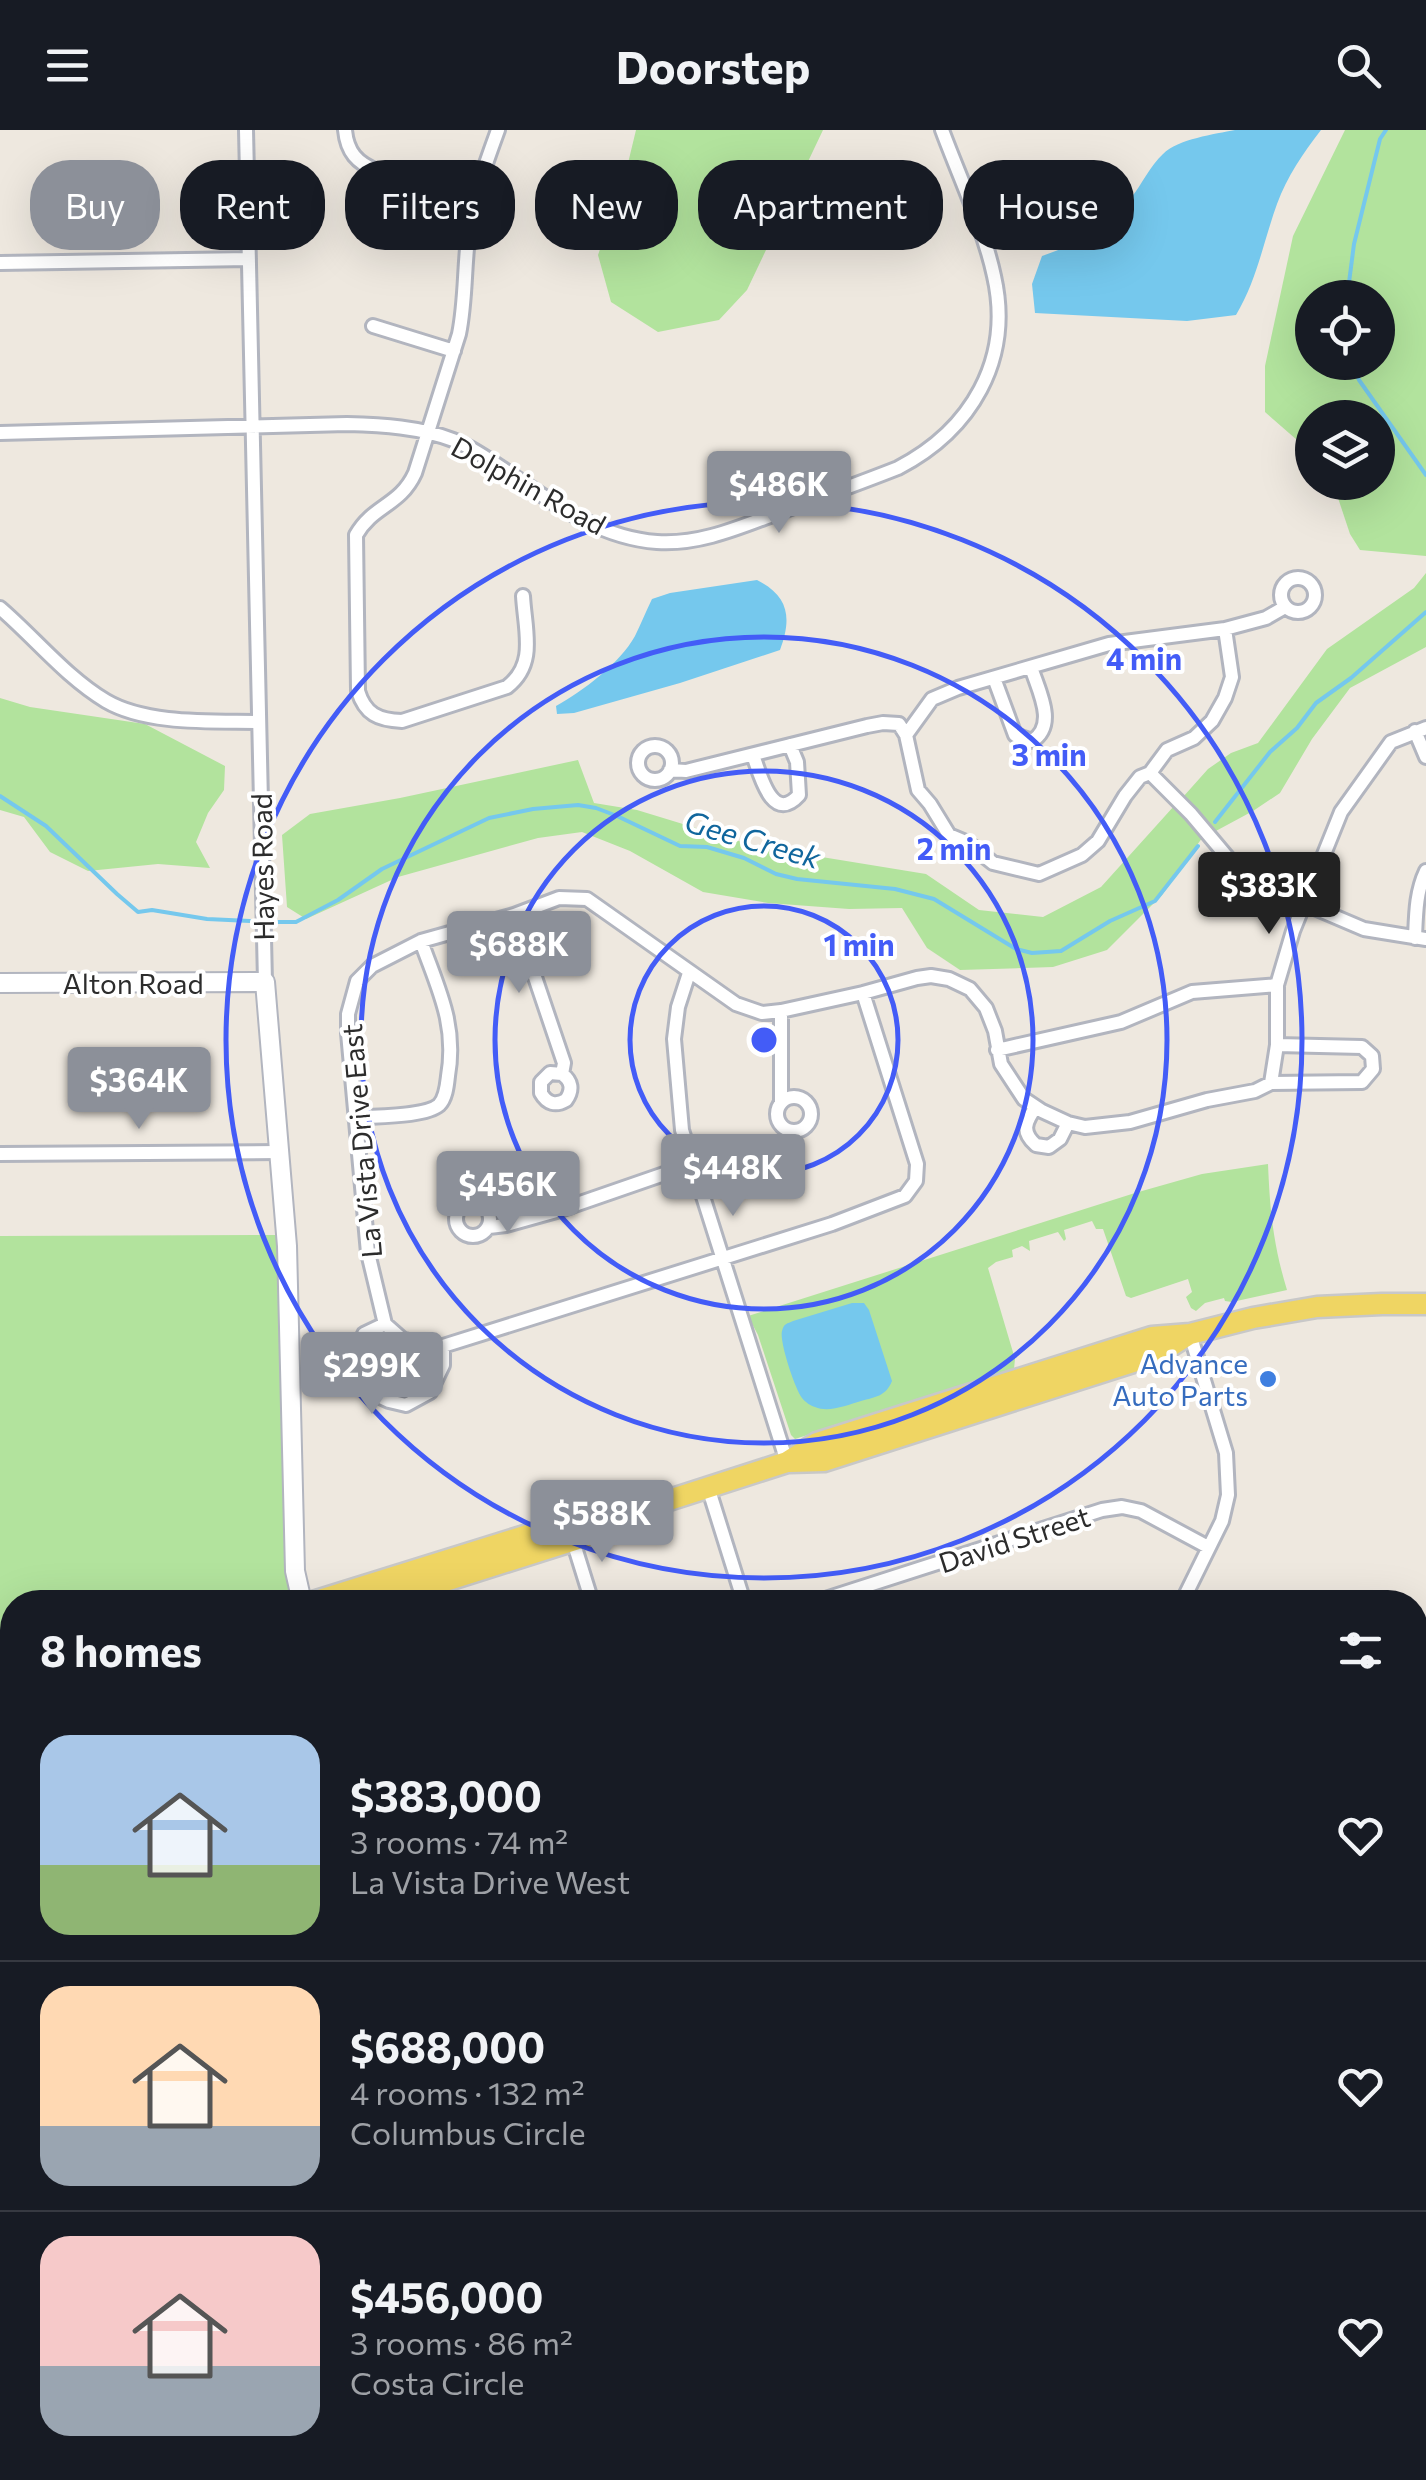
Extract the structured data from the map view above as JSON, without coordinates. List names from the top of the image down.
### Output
{
  "streets": {
    "street": [
      "Dolphin Road",
      "Hayes Road",
      "Alton Road",
      "La Vista Drive East",
      "David Street"
    ]
  },
  "crossings": [
    ["Dolphin Road", "Hayes Road"],
    ["Hayes Road", "Alton Road"]
  ],
  "water": ["Gee Creek"],
  "places": ["Advance Auto Parts"],
  "page": {
    "header": "Doorstep",
    "chip": [
      "Buy",
      "Rent",
      "Filters",
      "New",
      "Apartment",
      "House"
    ],
    "price": [
      "$486K",
      "$383K",
      "$688K",
      "$364K",
      "$448K",
      "$456K",
      "$299K",
      "$588K"
    ],
    "heading": "8 homes",
    "list": [
      {
        "name": "$383,000",
        "note": "3 rooms · 74 m² · La Vista Drive West"
      },
      {
        "name": "$688,000",
        "note": "4 rooms · 132 m² · Columbus Circle"
      },
      {
        "name": "$456,000",
        "note": "3 rooms · 86 m² · Costa Circle"
      }
    ]
  },
  "rings": [
    "4 min",
    "3 min",
    "2 min",
    "1 min"
  ]
}
